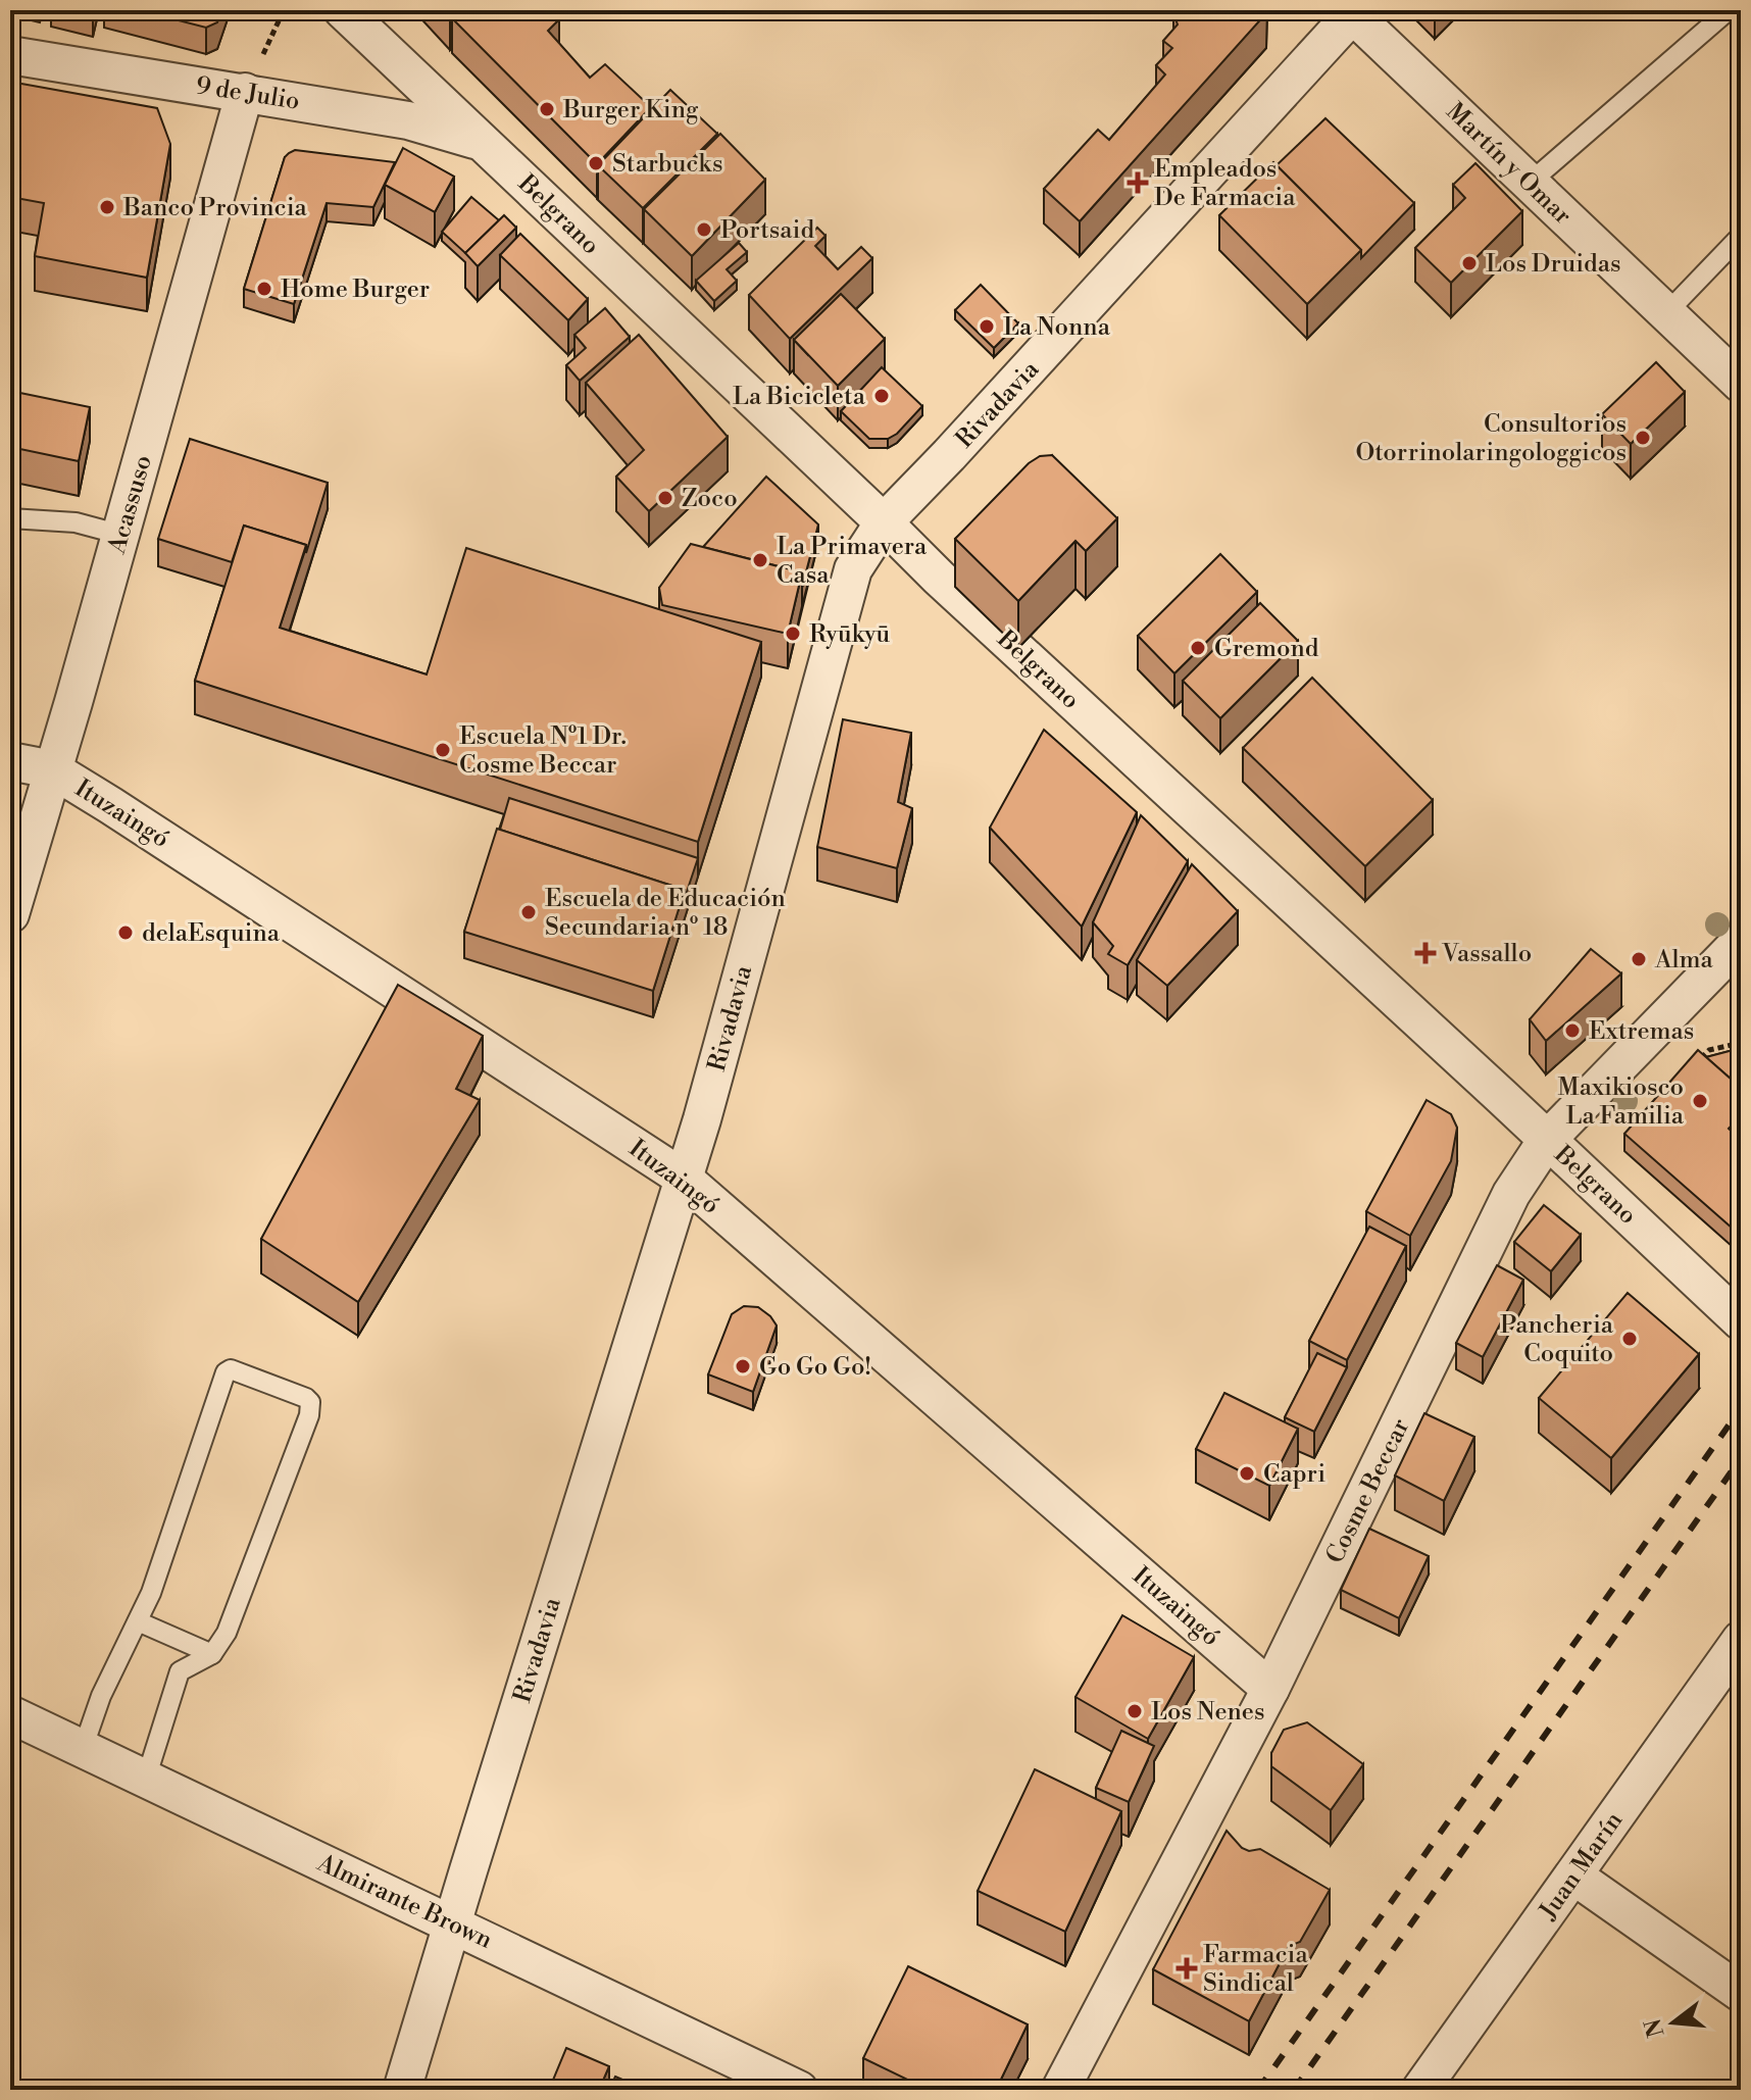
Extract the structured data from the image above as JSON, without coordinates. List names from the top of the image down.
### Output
{
  "streets": {
    "street": [
      "9 de Julio",
      "Martín y Omar",
      "Belgrano",
      "Rivadavia",
      "Acassuso",
      "Ituzaingó",
      "Cosme Beccar",
      "Juan Marín",
      "Almirante Brown"
    ]
  },
  "crossings": [
    ["9 de Julio", "Belgrano"],
    ["9 de Julio", "Acassuso"],
    ["Martín y Omar", "Rivadavia"],
    ["Belgrano", "Rivadavia"],
    ["Belgrano", "Cosme Beccar"],
    ["Rivadavia", "Ituzaingó"],
    ["Rivadavia", "Almirante Brown"],
    ["Acassuso", "Ituzaingó"],
    ["Ituzaingó", "Cosme Beccar"]
  ],
  "places": {
    "other": [
      "Burger King",
      "Starbucks",
      "Banco Provincia",
      "Portsaid",
      "Los Druidas",
      "Home Burger",
      "La Nonna",
      "La Bicicleta",
      "Consultorios Otorrinolaringologgicos",
      "Zoco",
      "La Primavera Casa",
      "Ryūkyū",
      "Gremond",
      "Escuela Nº1 Dr. Cosme Beccar",
      "Escuela de Educación Secundaria nº 18",
      "delaEsquina",
      "Alma",
      "Extremas",
      "Maxikiosco La Familia",
      "Pancheria Coquito",
      "Go Go Go!",
      "Capri",
      "Los Nenes"
    ],
    "health": ["Empleados De Farmacia", "Vassallo", "Farmacia Sindical"]
  },
  "north": "left"
}
